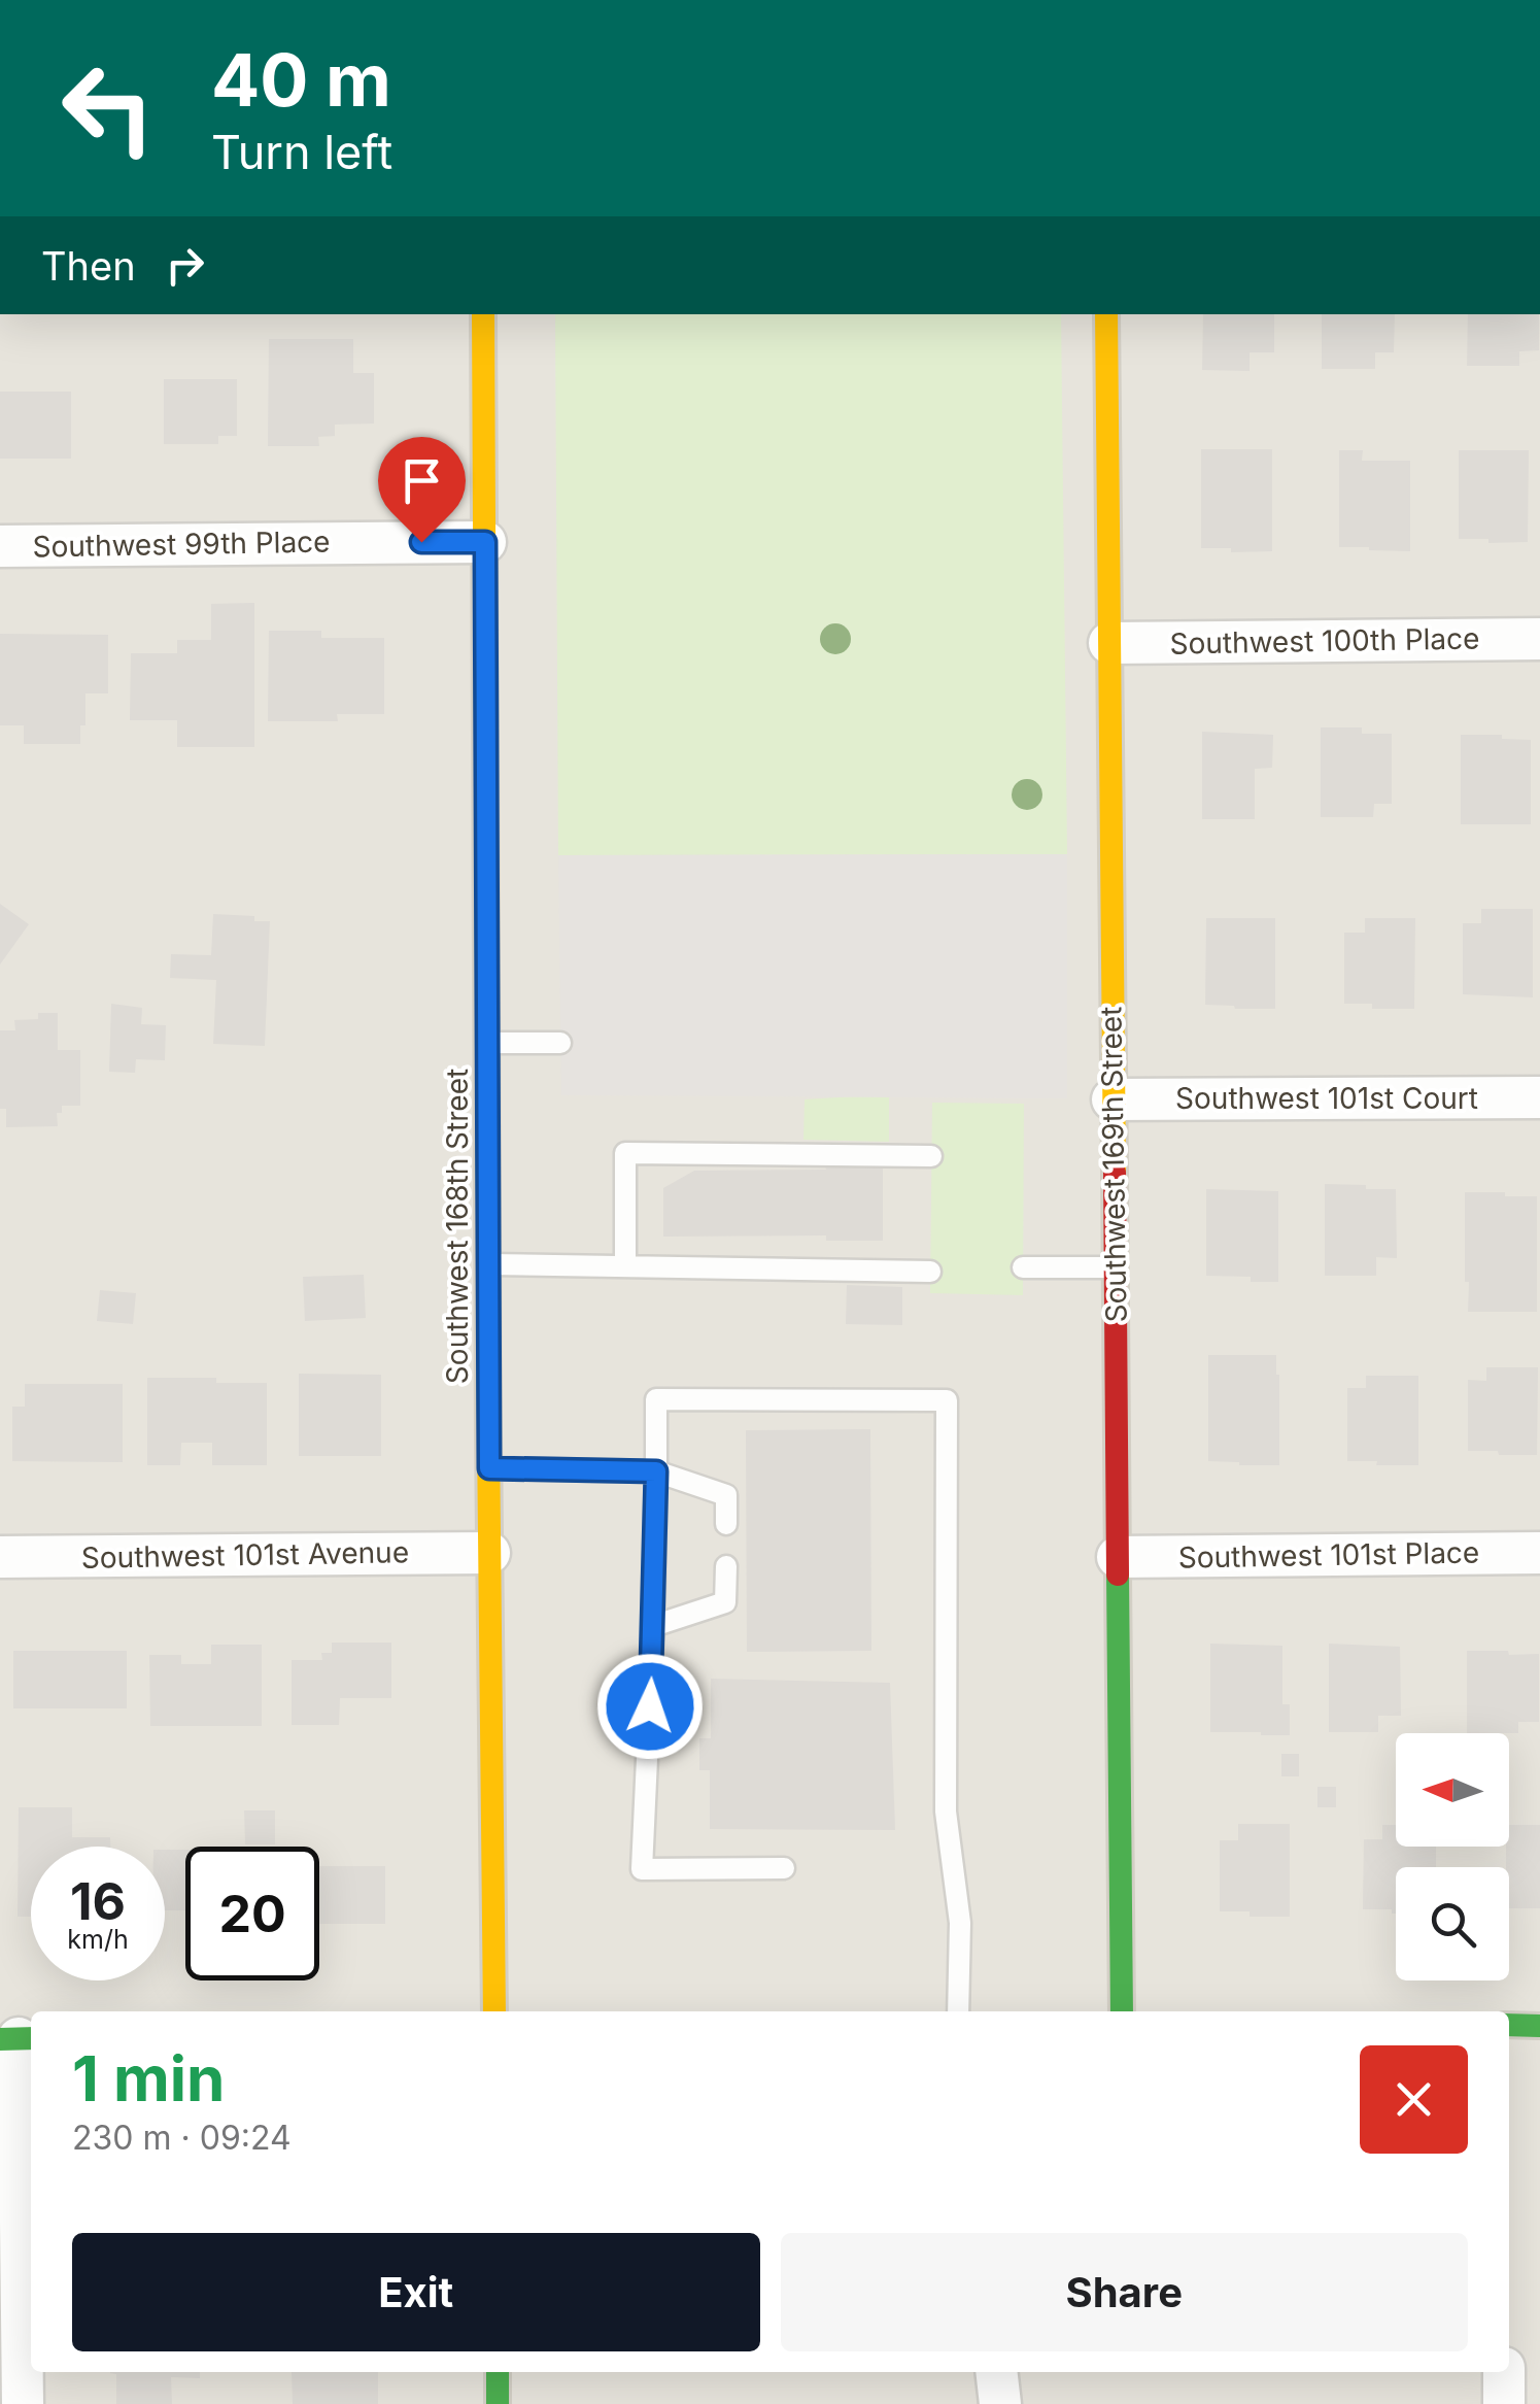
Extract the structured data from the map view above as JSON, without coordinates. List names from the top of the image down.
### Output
{
  "streets": {
    "street": [
      "Southwest 99th Place",
      "Southwest 100th Place",
      "Southwest 101st Court",
      "Southwest 169th Street",
      "Southwest 168th Street",
      "Southwest 101st Avenue",
      "Southwest 101st Place"
    ]
  },
  "crossings": [
    ["Southwest 99th Place", "Southwest 168th Street"],
    ["Southwest 100th Place", "Southwest 169th Street"],
    ["Southwest 101st Court", "Southwest 169th Street"],
    ["Southwest 169th Street", "Southwest 101st Place"],
    ["Southwest 168th Street", "Southwest 101st Avenue"]
  ],
  "north": "left",
  "page": {
    "turn": ["40 m", "Turn left"],
    "then": "Then",
    "speed": "16 km/h",
    "limit": "20",
    "heading": ["1 min", "230 m · 09:24"],
    "buttons": ["Exit", "Share"]
  }
}
